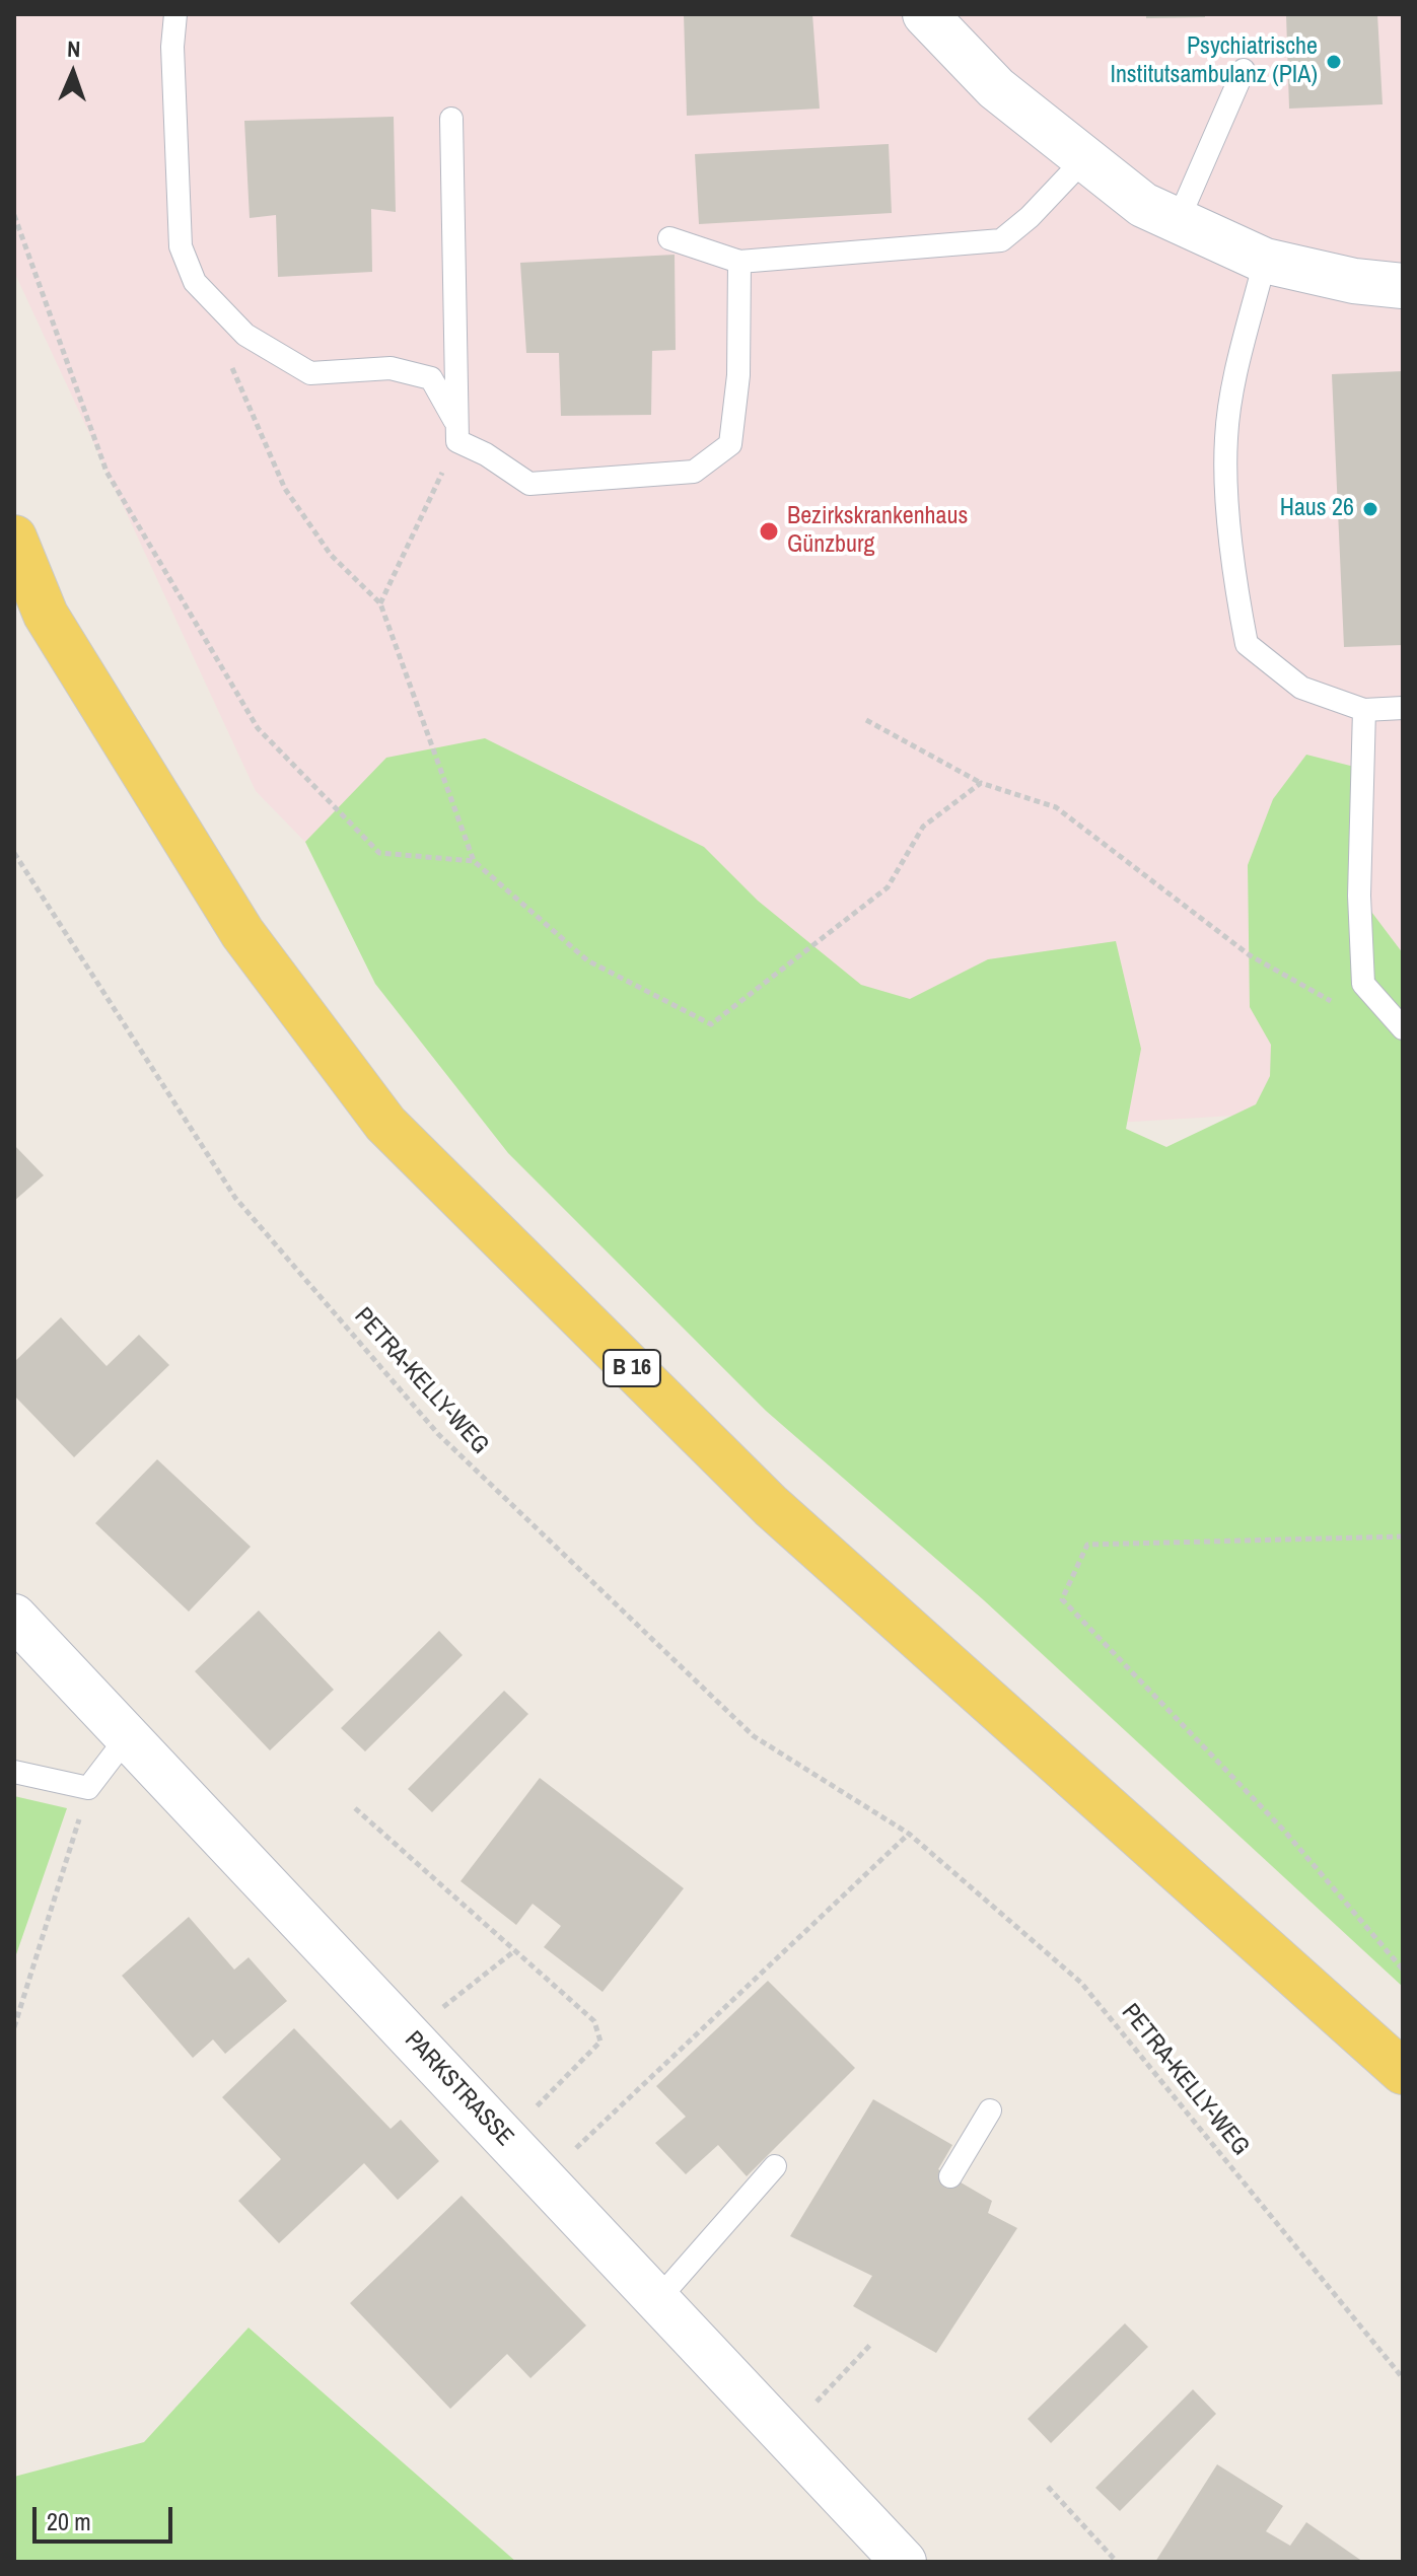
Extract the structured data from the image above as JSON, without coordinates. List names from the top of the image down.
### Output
{
  "streets": {
    "main road": ["B 16"],
    "street": ["PARKSTRASSE"],
    "path": ["PETRA-KELLY-WEG"]
  },
  "places": ["Psychiatrische Institutsambulanz (PIA)", "Haus 26", "Bezirkskrankenhaus Günzburg"],
  "scale_bar": "20 m",
  "north": "top"
}
